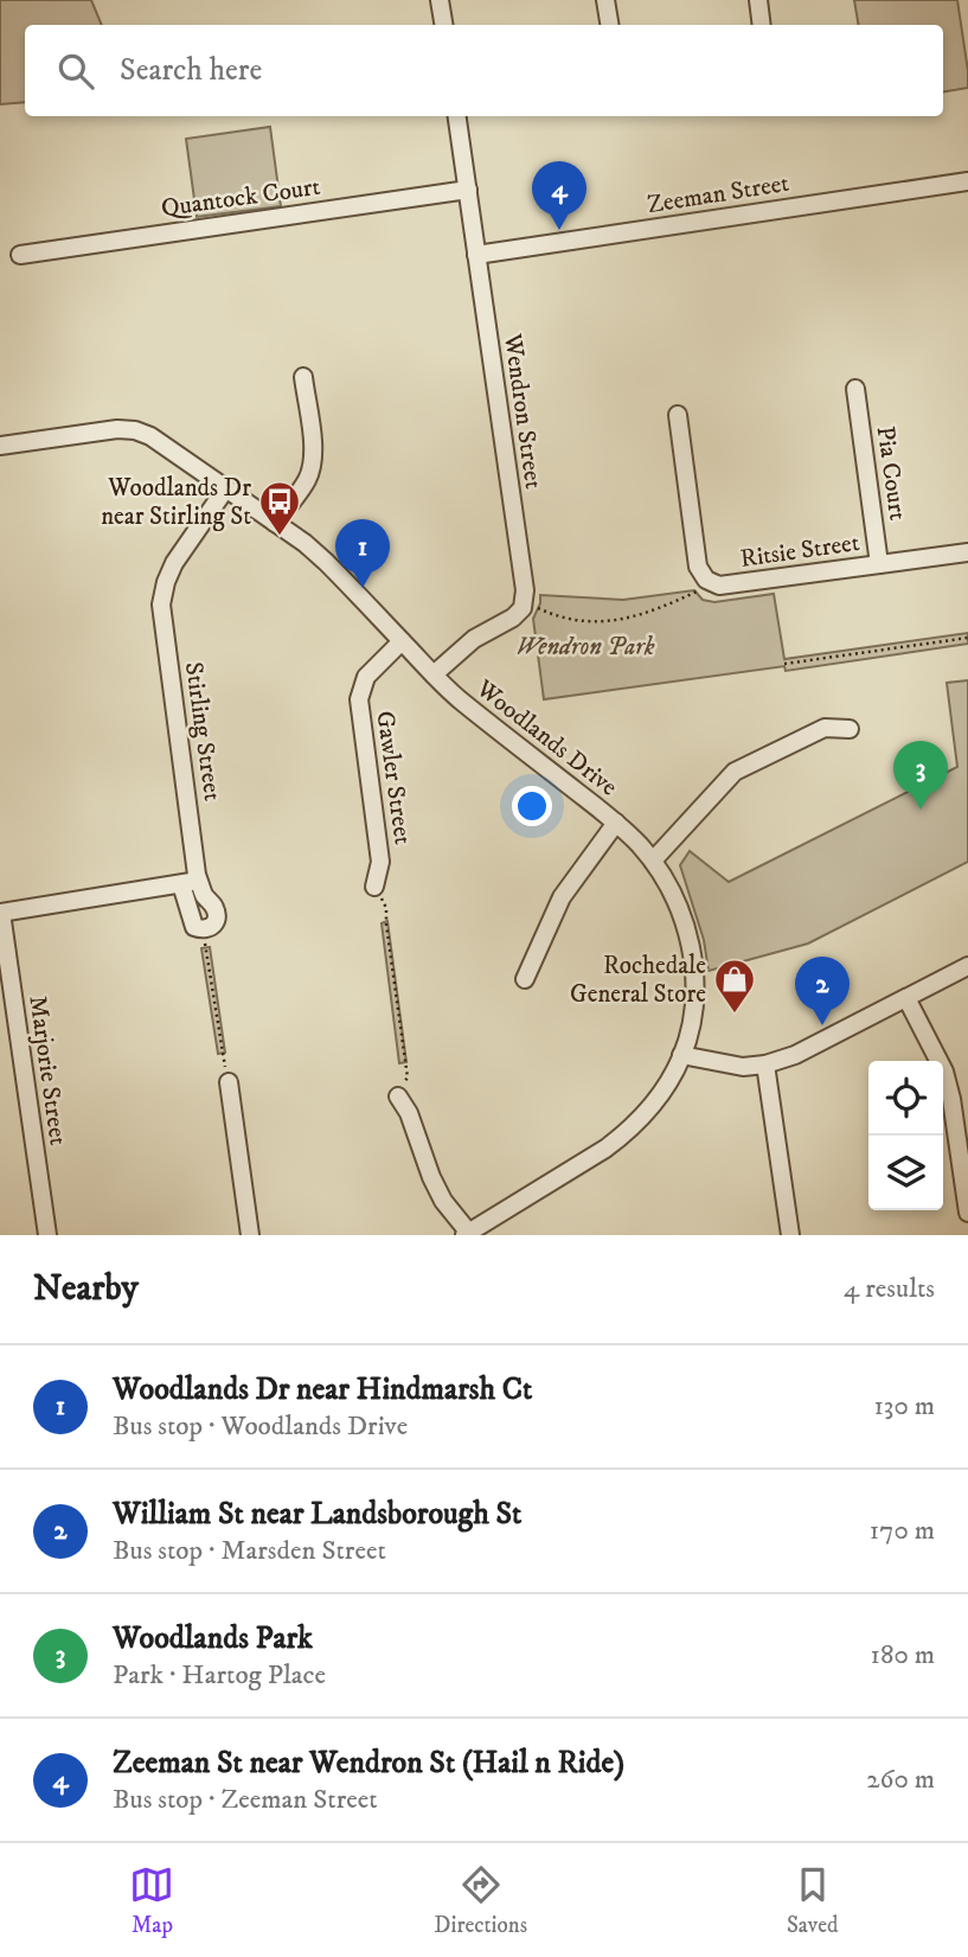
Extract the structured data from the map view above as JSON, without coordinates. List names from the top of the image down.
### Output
{
  "streets": {
    "street": [
      "Zeeman Street",
      "Quantock Court",
      "Wendron Street",
      "Pia Court",
      "Ritsie Street",
      "Stirling Street",
      "Woodlands Drive",
      "Gawler Street",
      "Marjorie Street"
    ]
  },
  "crossings": [
    ["Zeeman Street", "Wendron Street"],
    ["Quantock Court", "Wendron Street"],
    ["Pia Court", "Ritsie Street"],
    ["Stirling Street", "Woodlands Drive"],
    ["Woodlands Drive", "Gawler Street"]
  ],
  "parks": ["Wendron Park"],
  "places": {
    "bus stop": ["Woodlands Dr near Stirling St"],
    "shop": ["Rochedale General Store"]
  },
  "page": {
    "search": "Search here",
    "pins": [
      "4",
      "1",
      "3",
      "2"
    ],
    "heading": ["Nearby", "4 results"],
    "list": [
      {
        "mark": "1",
        "name": "Woodlands Dr near Hindmarsh Ct",
        "note": "Bus stop · Woodlands Drive",
        "value": "130 m"
      },
      {
        "mark": "2",
        "name": "William St near Landsborough St",
        "note": "Bus stop · Marsden Street",
        "value": "170 m"
      },
      {
        "mark": "3",
        "name": "Woodlands Park",
        "note": "Park · Hartog Place",
        "value": "180 m"
      },
      {
        "mark": "4",
        "name": "Zeeman St near Wendron St (Hail n Ride)",
        "note": "Bus stop · Zeeman Street",
        "value": "260 m"
      }
    ],
    "nav": ["Map", "Directions", "Saved"]
  }
}
